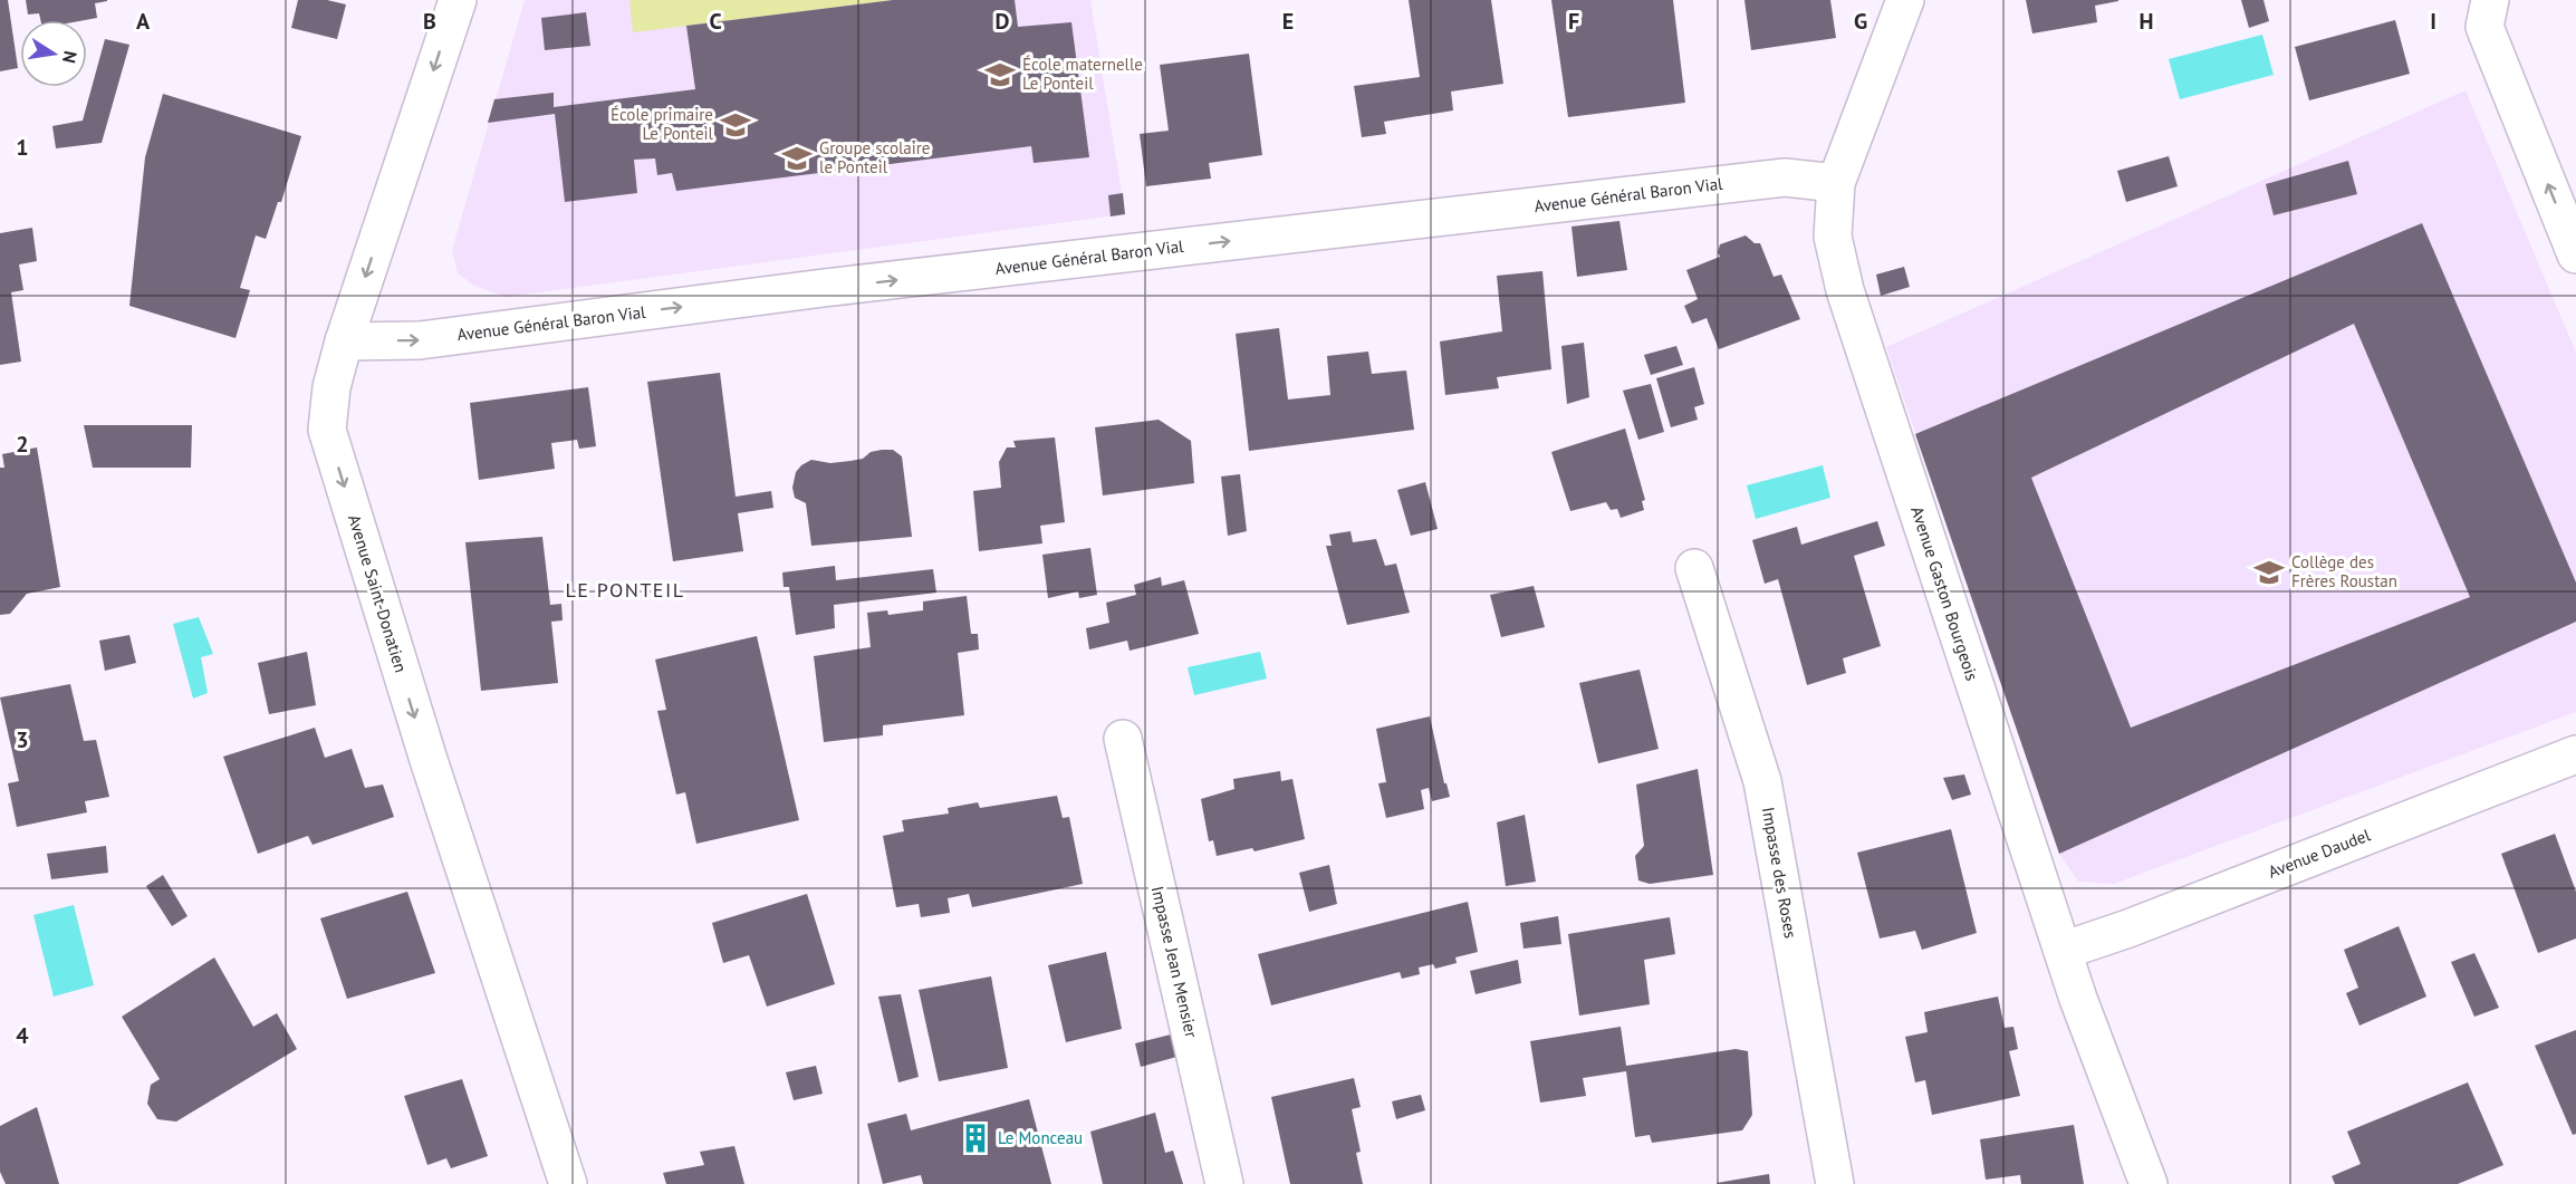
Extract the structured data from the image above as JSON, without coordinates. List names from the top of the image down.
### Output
{
  "streets": {
    "street": [
      "Avenue Général Baron Vial",
      "Avenue Saint-Donatien",
      "Avenue Gaston Bourgeois",
      "Avenue Daudel",
      "Impasse des Roses",
      "Impasse Jean Mensier"
    ]
  },
  "crossings": [
    ["Avenue Général Baron Vial", "Avenue Saint-Donatien"],
    ["Avenue Général Baron Vial", "Avenue Gaston Bourgeois"],
    ["Avenue Gaston Bourgeois", "Avenue Daudel"]
  ],
  "one_way": ["Avenue Général Baron Vial", "Avenue Saint-Donatien"],
  "districts": ["LE PONTEIL"],
  "places": {
    "school or university": [
      "École maternelle Le Ponteil",
      "École primaire Le Ponteil",
      "Groupe scolaire le Ponteil",
      "Collège des Frères Roustan"
    ],
    "building": ["Le Monceau"]
  },
  "north": "right",
  "grid": {
    "columns": [
      "A",
      "B",
      "C",
      "D",
      "E",
      "F",
      "G",
      "H",
      "I"
    ],
    "rows": [
      "1",
      "2",
      "3",
      "4"
    ]
  }
}
